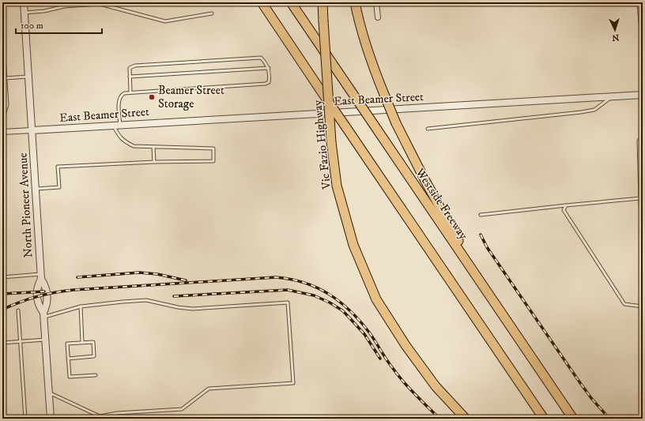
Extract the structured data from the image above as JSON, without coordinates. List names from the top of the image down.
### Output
{
  "streets": {
    "highway": ["Vic Fazio Highway", "Westside Freeway"],
    "street": ["East Beamer Street", "North Pioneer Avenue"]
  },
  "crossings": [
    ["East Beamer Street", "North Pioneer Avenue"]
  ],
  "places": ["Beamer Street Storage"],
  "scale_bar": "100 m",
  "north": "bottom"
}
